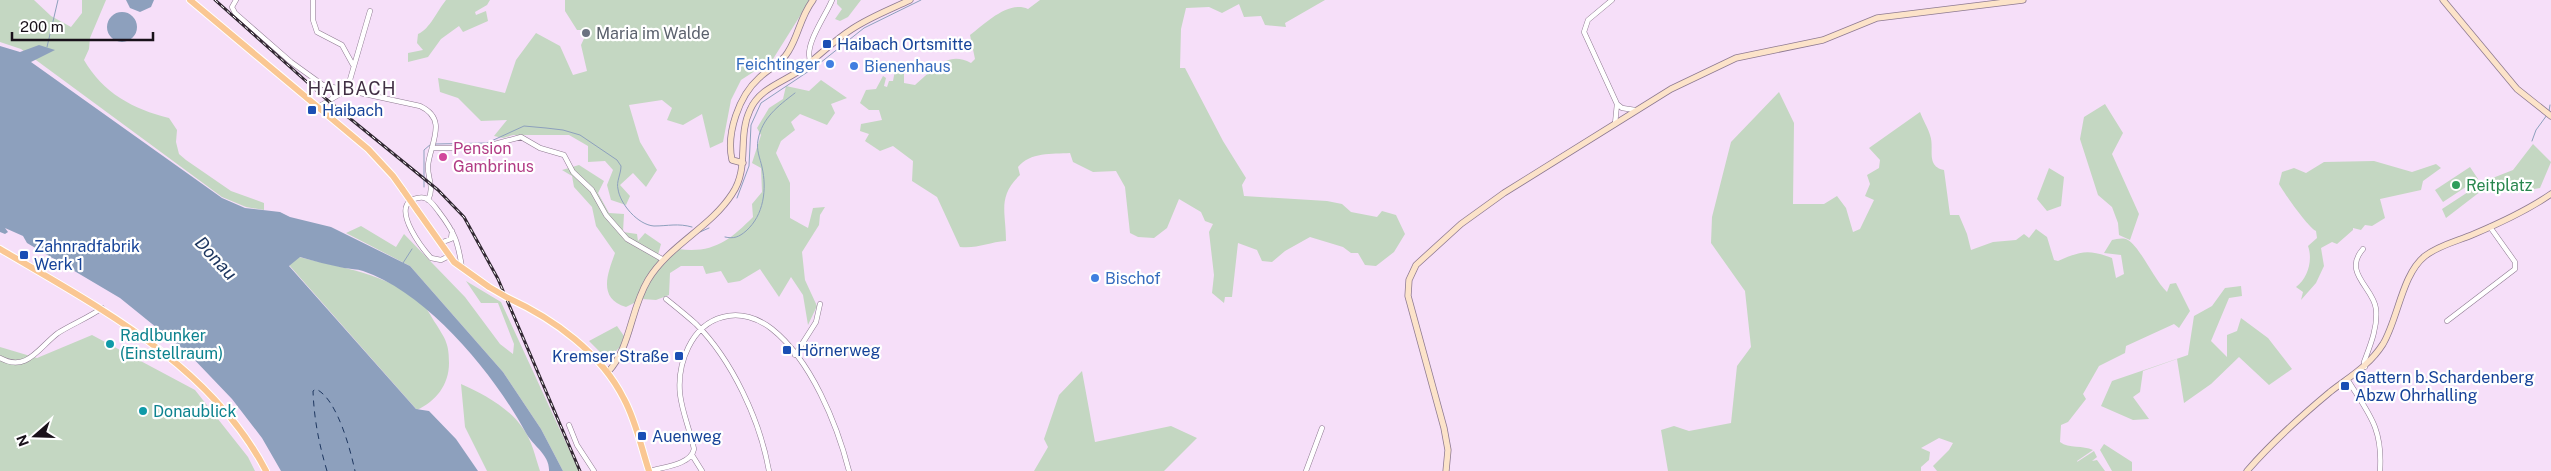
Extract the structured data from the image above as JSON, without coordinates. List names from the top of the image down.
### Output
{
  "districts": ["HAIBACH"],
  "water": ["Donau"],
  "places": {
    "other": [
      "Maria im Walde",
      "Feichtinger",
      "Bienenhaus",
      "Pension Gambrinus",
      "Reitplatz",
      "Bischof",
      "Radlbunker (Einstellraum)",
      "Donaublick"
    ],
    "transit": [
      "Haibach Ortsmitte",
      "Haibach",
      "Zahnradfabrik Werk 1",
      "Hörnerweg",
      "Kremser Straße",
      "Gattern b.Schardenberg Abzw Ohrhalling",
      "Auenweg"
    ]
  },
  "scale_bar": "200 m",
  "north": "left"
}
